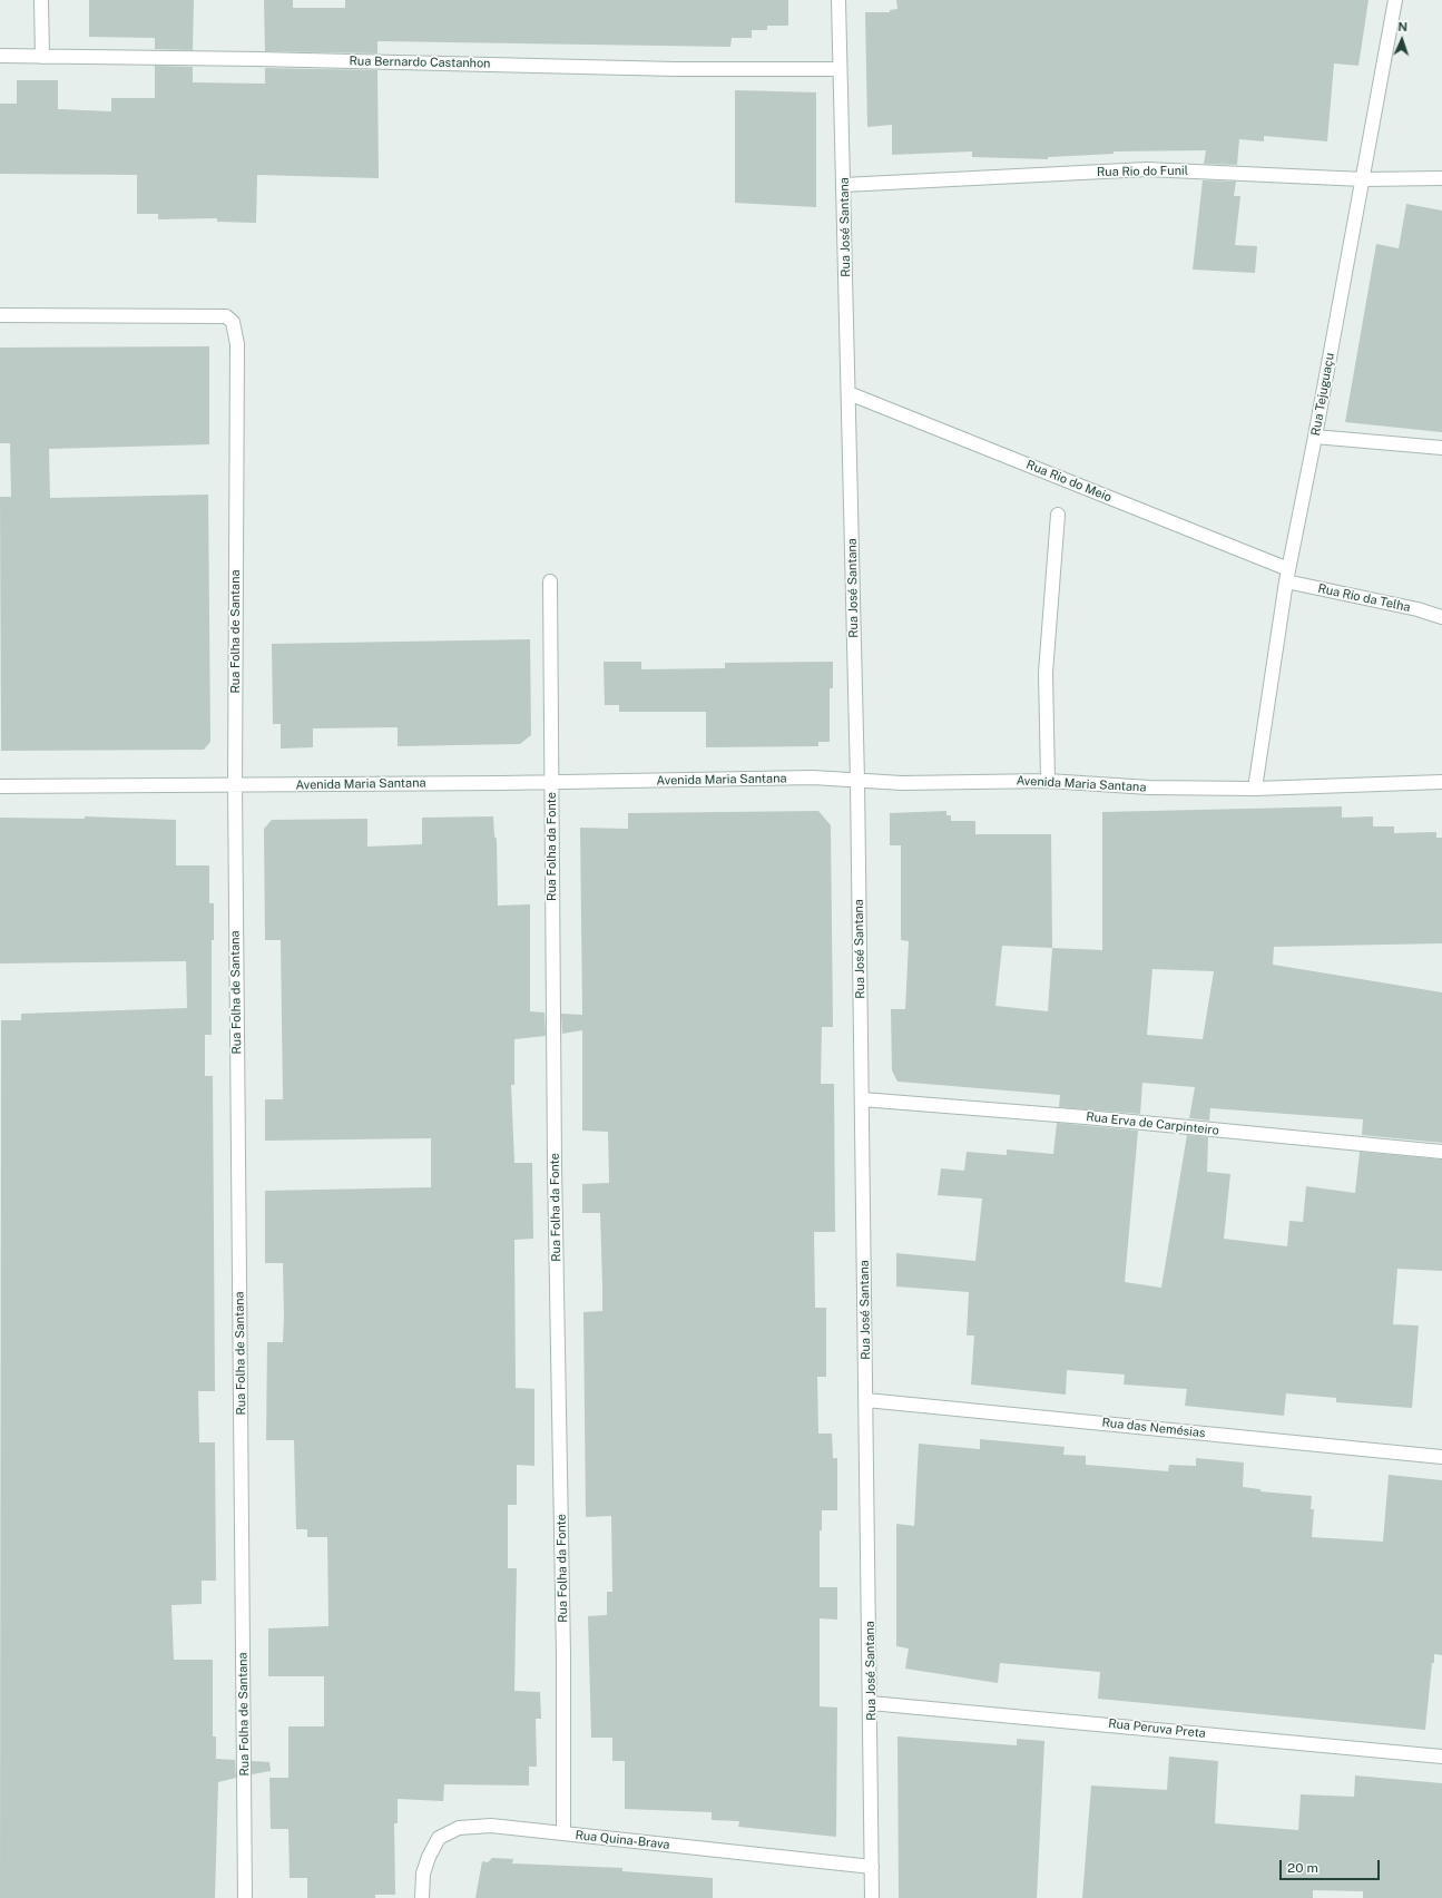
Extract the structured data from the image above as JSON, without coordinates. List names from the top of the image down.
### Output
{
  "streets": {
    "street": [
      "Rua Bernardo Castanhon",
      "Rua Rio do Funil",
      "Rua José Santana",
      "Rua Tejuguaçu",
      "Rua Rio do Meio",
      "Rua Rio da Telha",
      "Rua Folha de Santana",
      "Avenida Maria Santana",
      "Rua Folha da Fonte",
      "Rua Erva de Carpinteiro",
      "Rua das Nemésias",
      "Rua Peruva Preta",
      "Rua Quina-Brava"
    ]
  },
  "crossings": [
    ["Rua Bernardo Castanhon", "Rua José Santana"],
    ["Rua Rio do Funil", "Rua José Santana"],
    ["Rua Rio do Funil", "Rua Tejuguaçu"],
    ["Rua José Santana", "Rua Rio do Meio"],
    ["Rua José Santana", "Avenida Maria Santana"],
    ["Rua José Santana", "Rua Erva de Carpinteiro"],
    ["Rua José Santana", "Rua das Nemésias"],
    ["Rua José Santana", "Rua Peruva Preta"],
    ["Rua José Santana", "Rua Quina-Brava"],
    ["Rua Tejuguaçu", "Rua Rio do Meio"],
    ["Rua Tejuguaçu", "Rua Rio da Telha"],
    ["Rua Tejuguaçu", "Avenida Maria Santana"],
    ["Rua Rio do Meio", "Rua Rio da Telha"],
    ["Rua Folha de Santana", "Avenida Maria Santana"],
    ["Avenida Maria Santana", "Rua Folha da Fonte"],
    ["Rua Folha da Fonte", "Rua Quina-Brava"]
  ],
  "scale_bar": "20 m",
  "north": "top"
}
